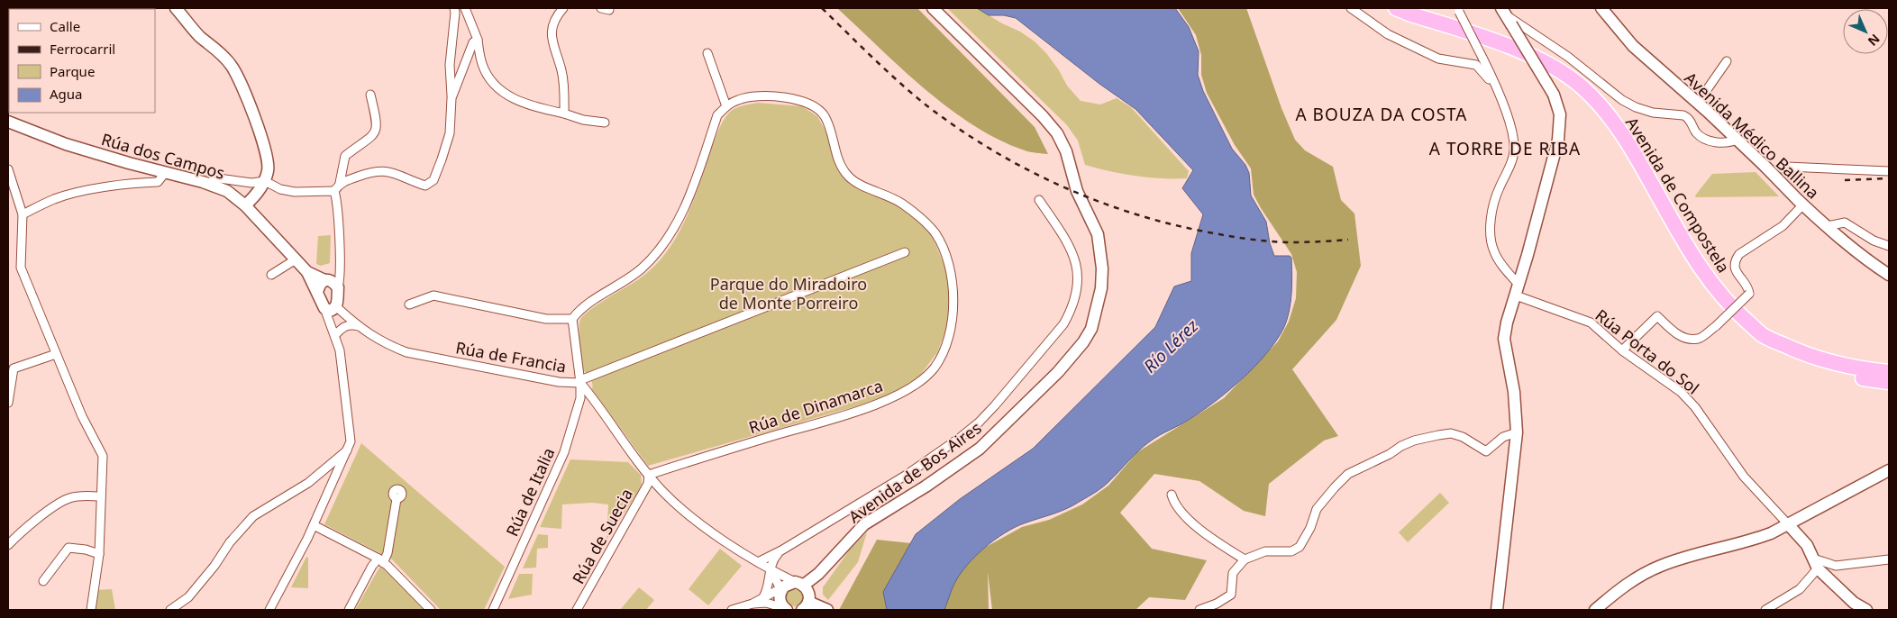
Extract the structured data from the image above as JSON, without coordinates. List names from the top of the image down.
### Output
{
  "streets": {
    "highway": ["Avenida de Compostela"],
    "street": [
      "Avenida Médico Ballina",
      "Rúa dos Campos",
      "Rúa Porta do Sol",
      "Rúa de Francia",
      "Rúa de Dinamarca",
      "Avenida de Bos Aires",
      "Rúa de Italia",
      "Rúa de Suecia"
    ]
  },
  "crossings": [
    ["Rúa dos Campos", "Rúa de Francia"],
    ["Rúa de Francia", "Rúa de Dinamarca"],
    ["Rúa de Francia", "Avenida de Bos Aires"],
    ["Rúa de Francia", "Rúa de Italia"],
    ["Rúa de Francia", "Rúa de Suecia"],
    ["Rúa de Dinamarca", "Rúa de Suecia"]
  ],
  "districts": ["A BOUZA DA COSTA", "A TORRE DE RIBA"],
  "water": ["Río Lérez"],
  "parks": ["Parque do Miradoiro de Monte Porreiro"],
  "legend": [
    "Calle",
    "Ferrocarril",
    "Parque",
    "Agua"
  ],
  "north": "bottom right"
}
